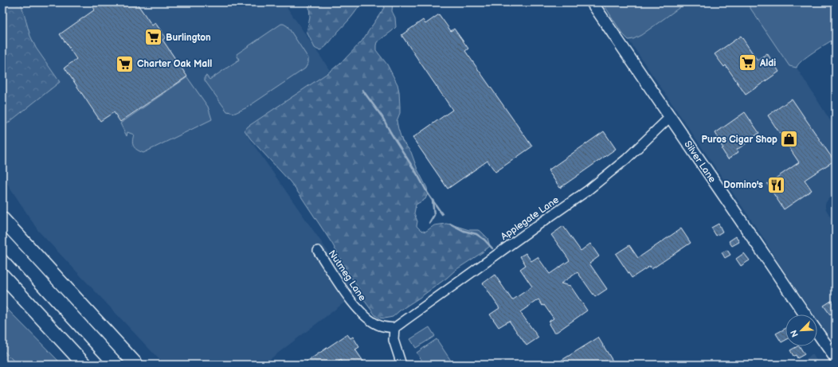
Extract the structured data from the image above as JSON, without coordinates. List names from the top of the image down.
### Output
{
  "streets": {
    "main road": ["Silver Lane"],
    "street": ["Applegate Lane", "Nutmeg Lane"]
  },
  "crossings": [
    ["Silver Lane", "Applegate Lane"],
    ["Applegate Lane", "Nutmeg Lane"]
  ],
  "places": {
    "supermarket": ["Burlington", "Aldi", "Charter Oak Mall"],
    "shop": ["Puros Cigar Shop"],
    "restaurant": ["Domino's"]
  },
  "north": "bottom left"
}
